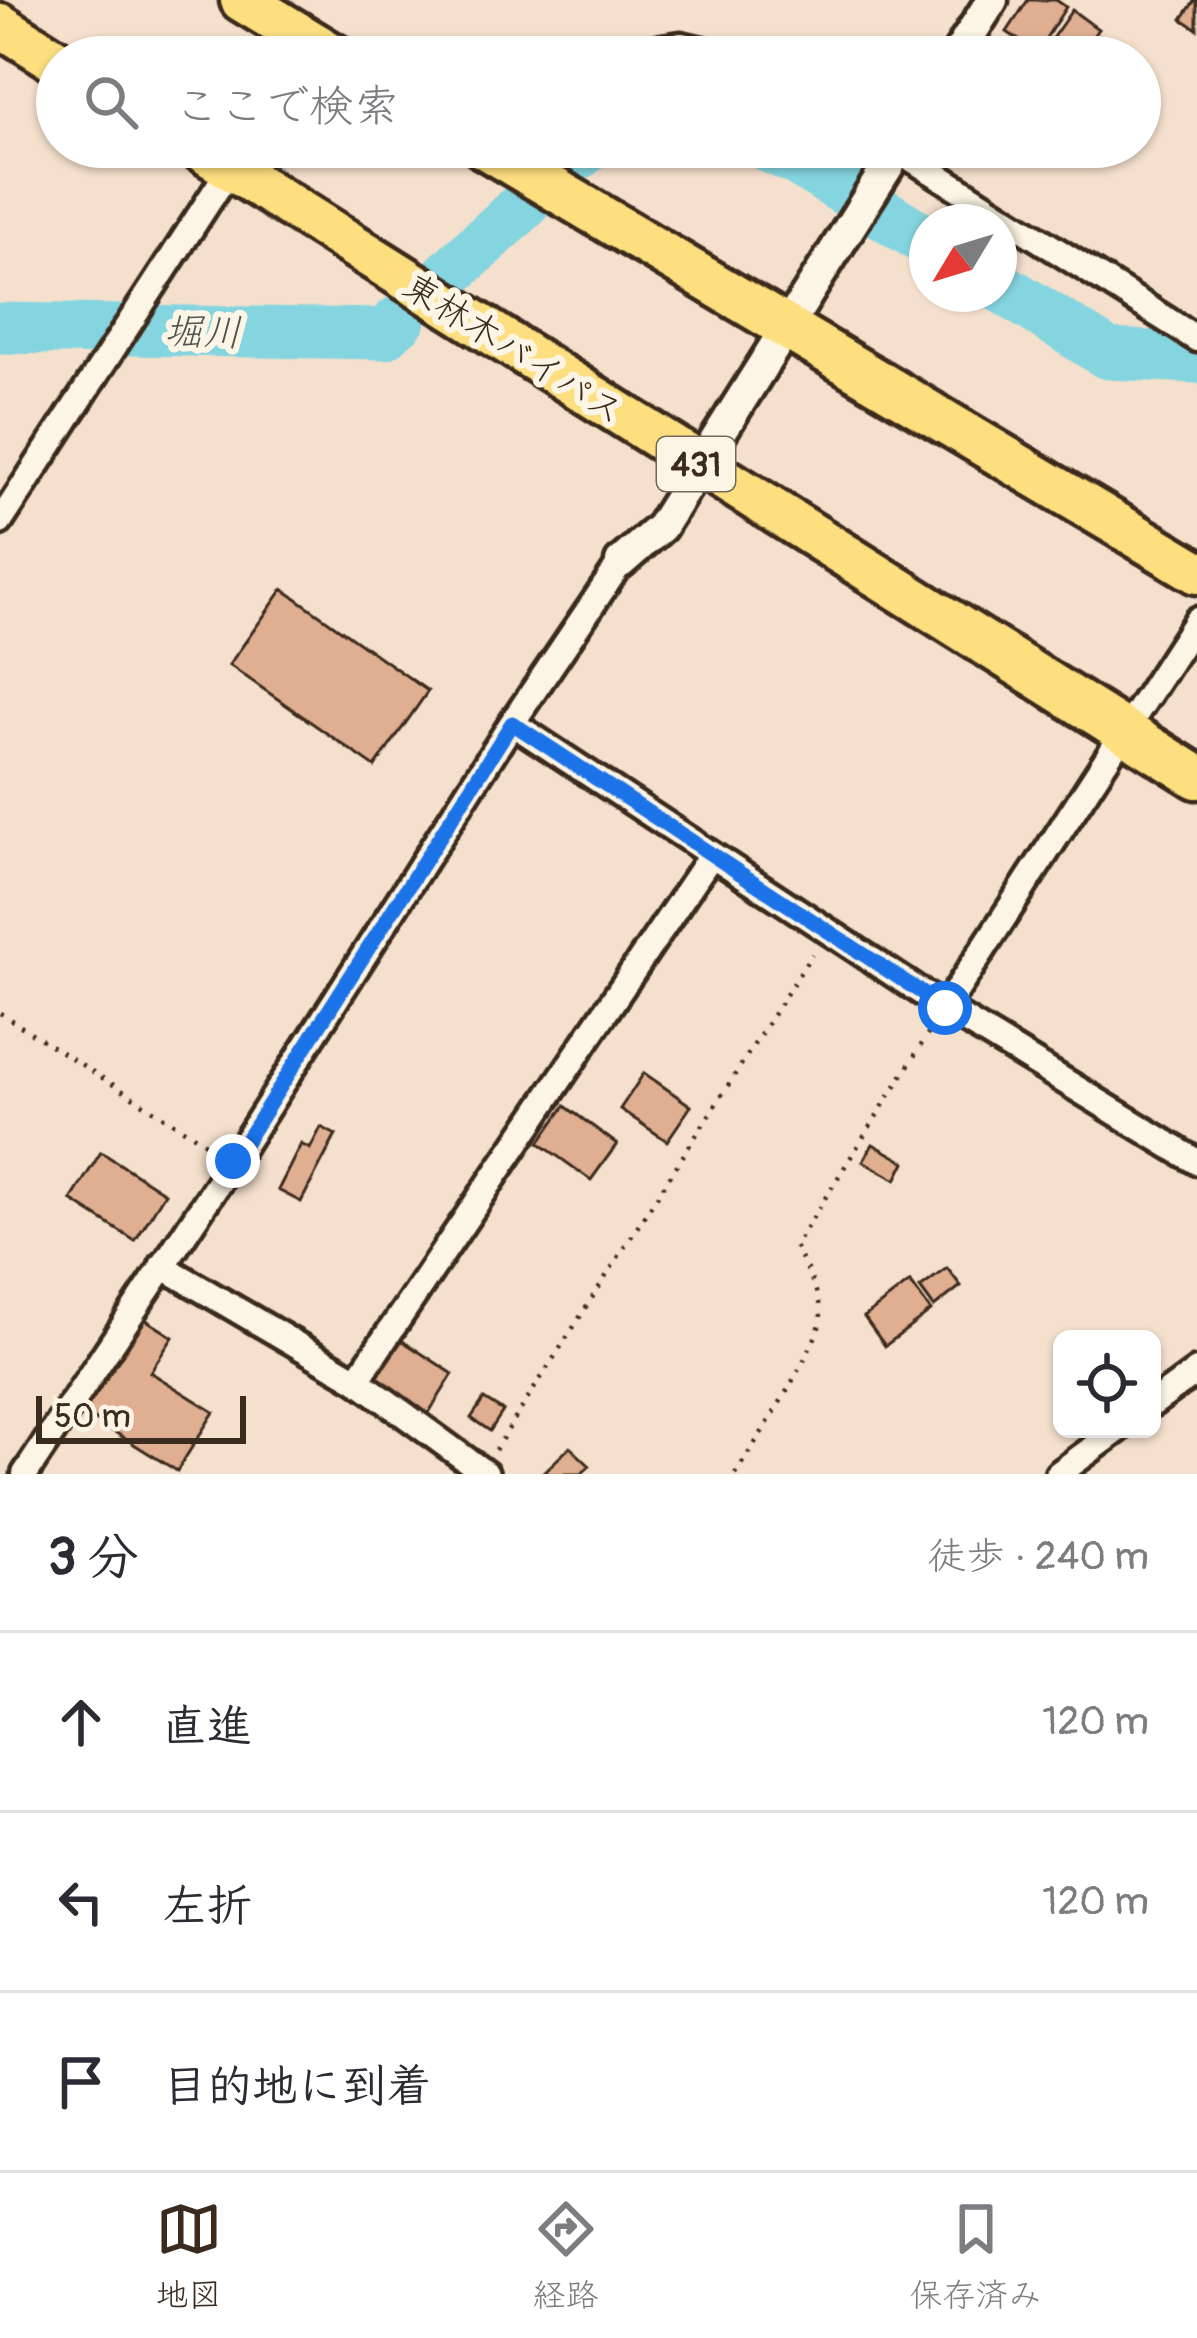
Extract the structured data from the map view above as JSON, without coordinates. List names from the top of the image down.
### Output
{
  "streets": {
    "highway": ["東林木バイパス", "431"]
  },
  "water": ["堀川"],
  "scale_bar": "50 m",
  "north": "bottom left",
  "page": {
    "search": "ここで検索",
    "scale": "50 m",
    "heading": ["3 分", "徒歩 · 240 m"],
    "list": [
      ["直進", "120 m"],
      ["左折", "120 m"],
      "目的地に到着"
    ],
    "nav": ["地図", "経路", "保存済み"]
  }
}
